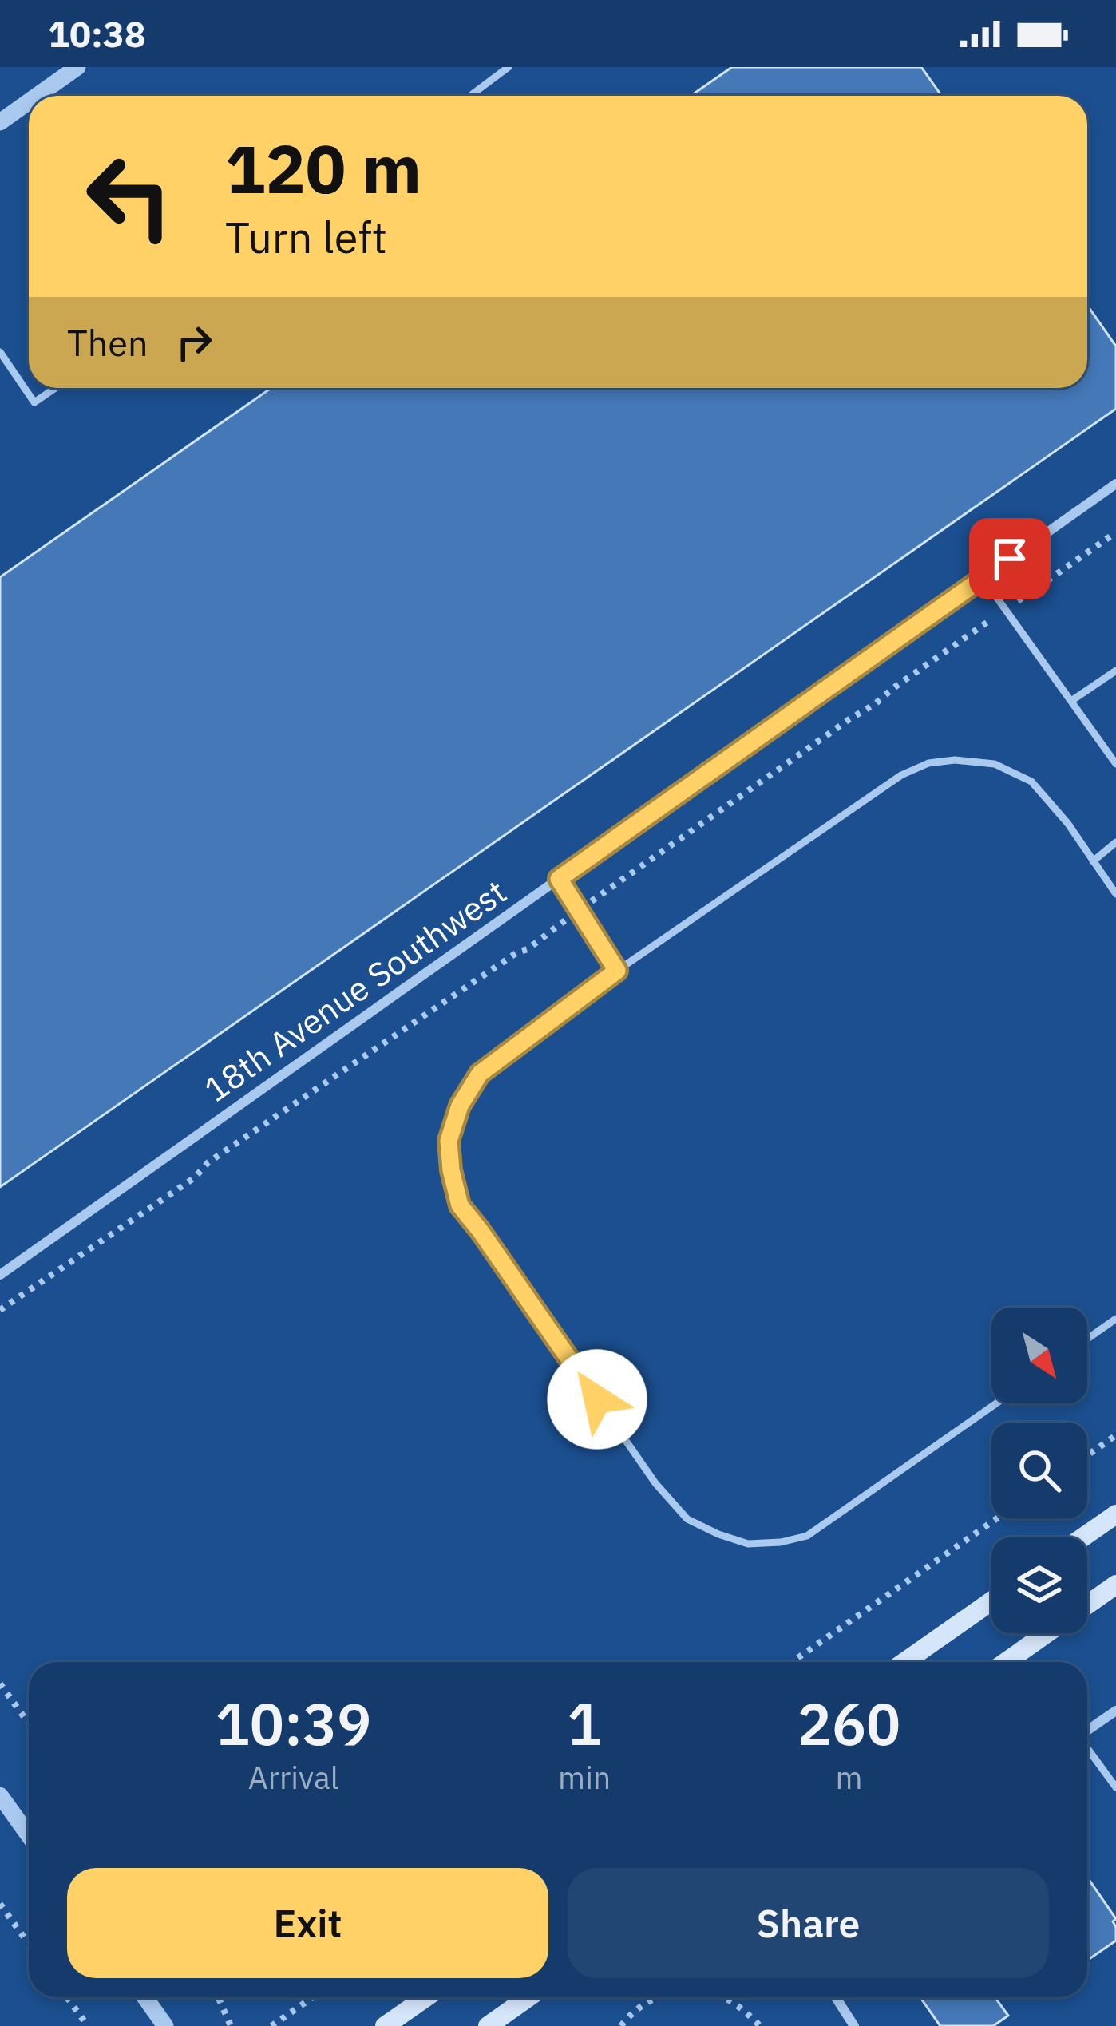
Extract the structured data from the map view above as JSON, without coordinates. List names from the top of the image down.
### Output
{
  "streets": {
    "street": ["18th Avenue Southwest"]
  },
  "north": "bottom right",
  "page": {
    "status": "10:38",
    "turn": ["120 m", "Turn left"],
    "then": "Then",
    "eta": [
      "10:39",
      "Arrival",
      "1",
      "min",
      "260",
      "m"
    ],
    "buttons": ["Exit", "Share"]
  }
}
